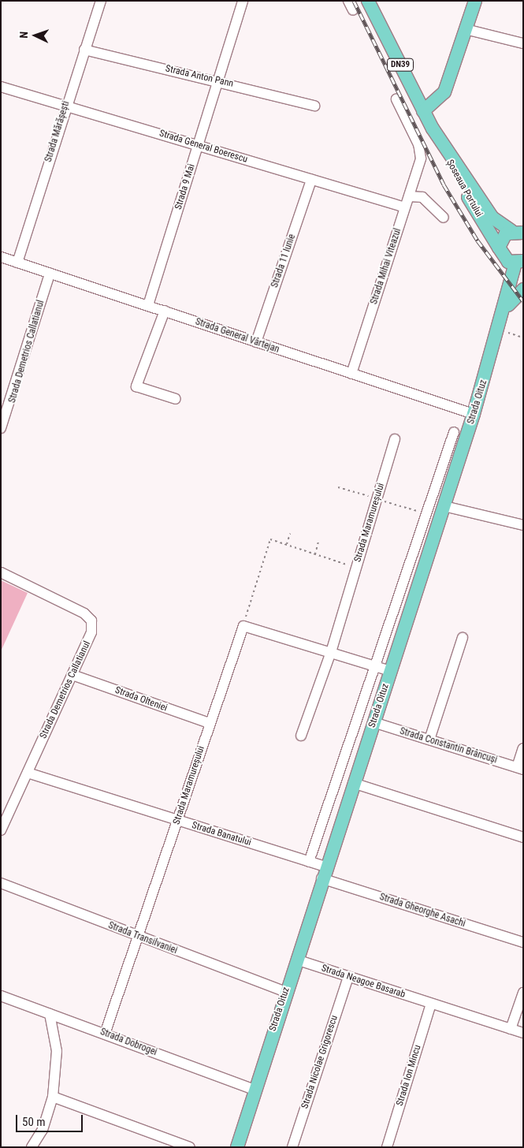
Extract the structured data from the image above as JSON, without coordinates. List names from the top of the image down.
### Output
{
  "streets": {
    "main road": ["DN39", "Șoseaua Portului", "Strada Oituz"],
    "street": [
      "Strada Anton Pann",
      "Strada Mărășești",
      "Strada General Boerescu",
      "Strada 9 Mai",
      "Strada 11 Iunie",
      "Strada Mihai Viteazul",
      "Strada General Vârtejan",
      "Strada Demetrios Callatianul",
      "Strada Maramureșului",
      "Strada Olteniei",
      "Strada Constantin Brâncuși",
      "Strada Banatului",
      "Strada Gheorghe Asachi",
      "Strada Transilvaniei",
      "Strada Neagoe Basarab",
      "Strada Dobrogei",
      "Strada Nicolae Grigorescu",
      "Strada Ion Mincu"
    ]
  },
  "crossings": [
    ["DN39", "Șoseaua Portului"],
    ["DN39", "Strada Oituz"],
    ["Strada Anton Pann", "Strada Mărășești"],
    ["Strada Anton Pann", "Strada 9 Mai"],
    ["Strada Mărășești", "Strada General Boerescu"],
    ["Strada Mărășești", "Strada General Vârtejan"],
    ["Strada General Boerescu", "Strada 9 Mai"],
    ["Strada General Boerescu", "Strada 11 Iunie"],
    ["Strada General Boerescu", "Strada Mihai Viteazul"],
    ["Strada 9 Mai", "Strada General Vârtejan"],
    ["Strada 11 Iunie", "Strada General Vârtejan"],
    ["Strada Mihai Viteazul", "Strada General Vârtejan"],
    ["Strada General Vârtejan", "Strada Demetrios Callatianul"],
    ["Strada General Vârtejan", "Strada Oituz"],
    ["Strada Demetrios Callatianul", "Strada Olteniei"],
    ["Strada Demetrios Callatianul", "Strada Banatului"],
    ["Strada Oituz", "Strada Constantin Brâncuși"],
    ["Strada Oituz", "Strada Banatului"],
    ["Strada Oituz", "Strada Gheorghe Asachi"],
    ["Strada Oituz", "Strada Transilvaniei"],
    ["Strada Oituz", "Strada Neagoe Basarab"],
    ["Strada Oituz", "Strada Dobrogei"],
    ["Strada Maramureșului", "Strada Olteniei"],
    ["Strada Maramureșului", "Strada Banatului"],
    ["Strada Maramureșului", "Strada Transilvaniei"],
    ["Strada Maramureșului", "Strada Dobrogei"],
    ["Strada Banatului", "Strada Gheorghe Asachi"],
    ["Strada Neagoe Basarab", "Strada Nicolae Grigorescu"],
    ["Strada Neagoe Basarab", "Strada Ion Mincu"]
  ],
  "scale_bar": "50 m",
  "north": "left"
}
